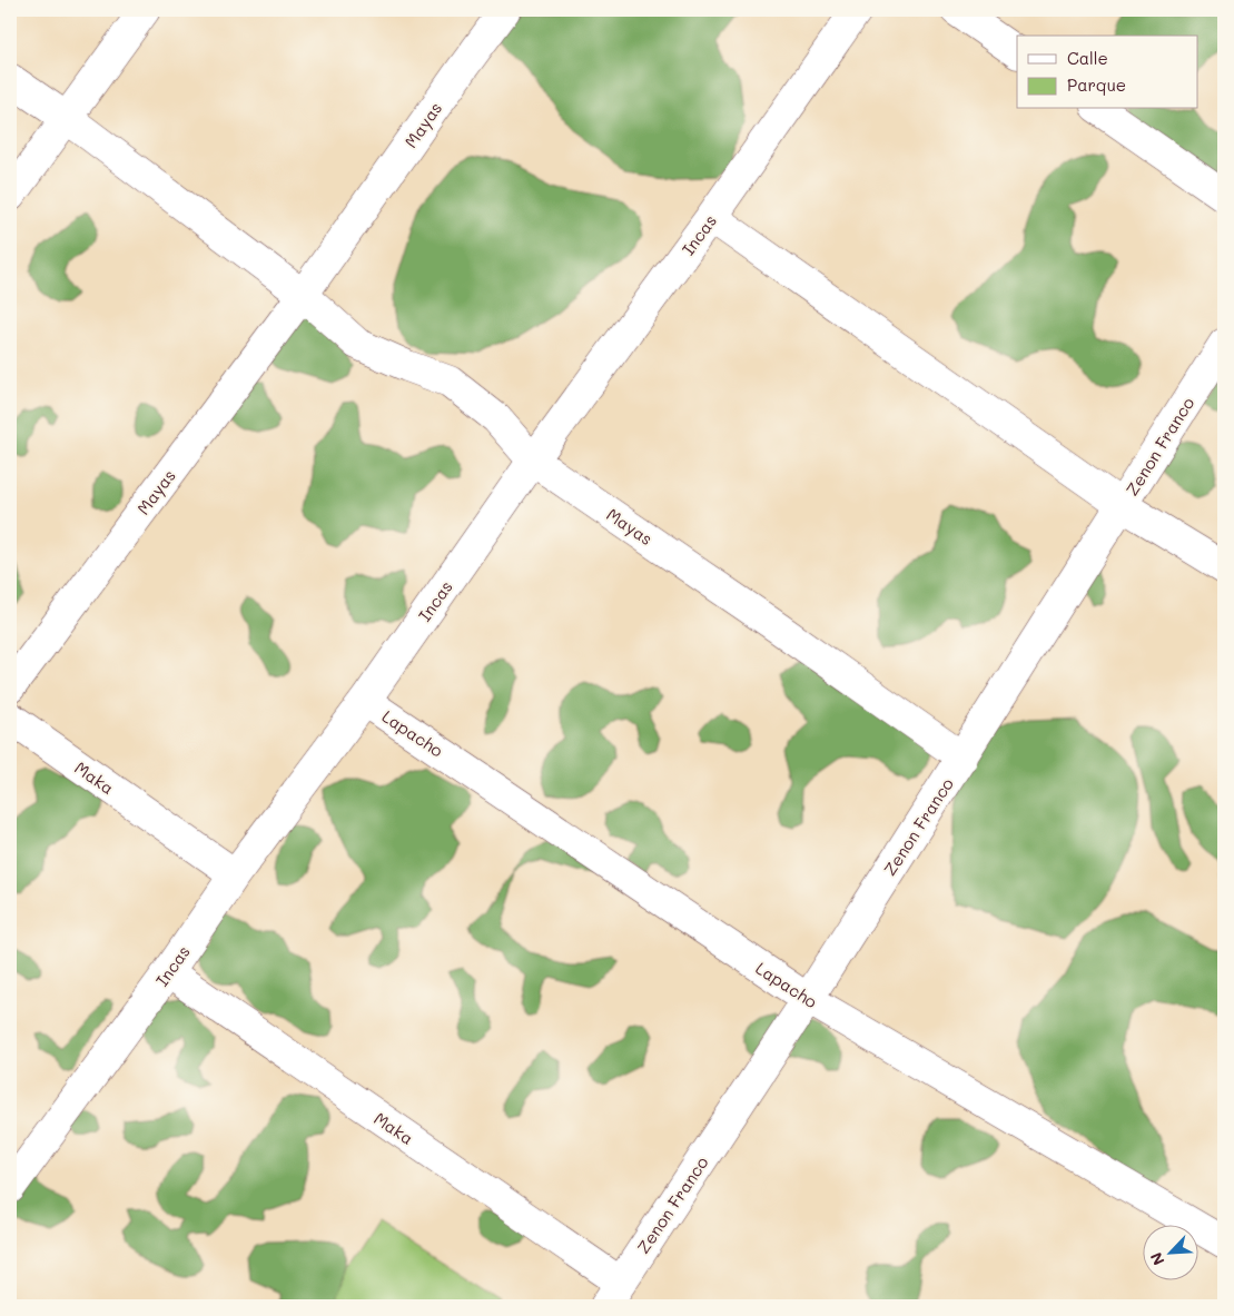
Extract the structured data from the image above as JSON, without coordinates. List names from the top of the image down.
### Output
{
  "streets": {
    "street": [
      "Mayas",
      "Incas",
      "Zenon Franco",
      "Lapacho",
      "Maka"
    ]
  },
  "crossings": [
    ["Mayas", "Incas"],
    ["Mayas", "Zenon Franco"],
    ["Incas", "Lapacho"],
    ["Incas", "Maka"],
    ["Zenon Franco", "Lapacho"],
    ["Zenon Franco", "Maka"]
  ],
  "legend": ["Calle", "Parque"],
  "north": "bottom left"
}
